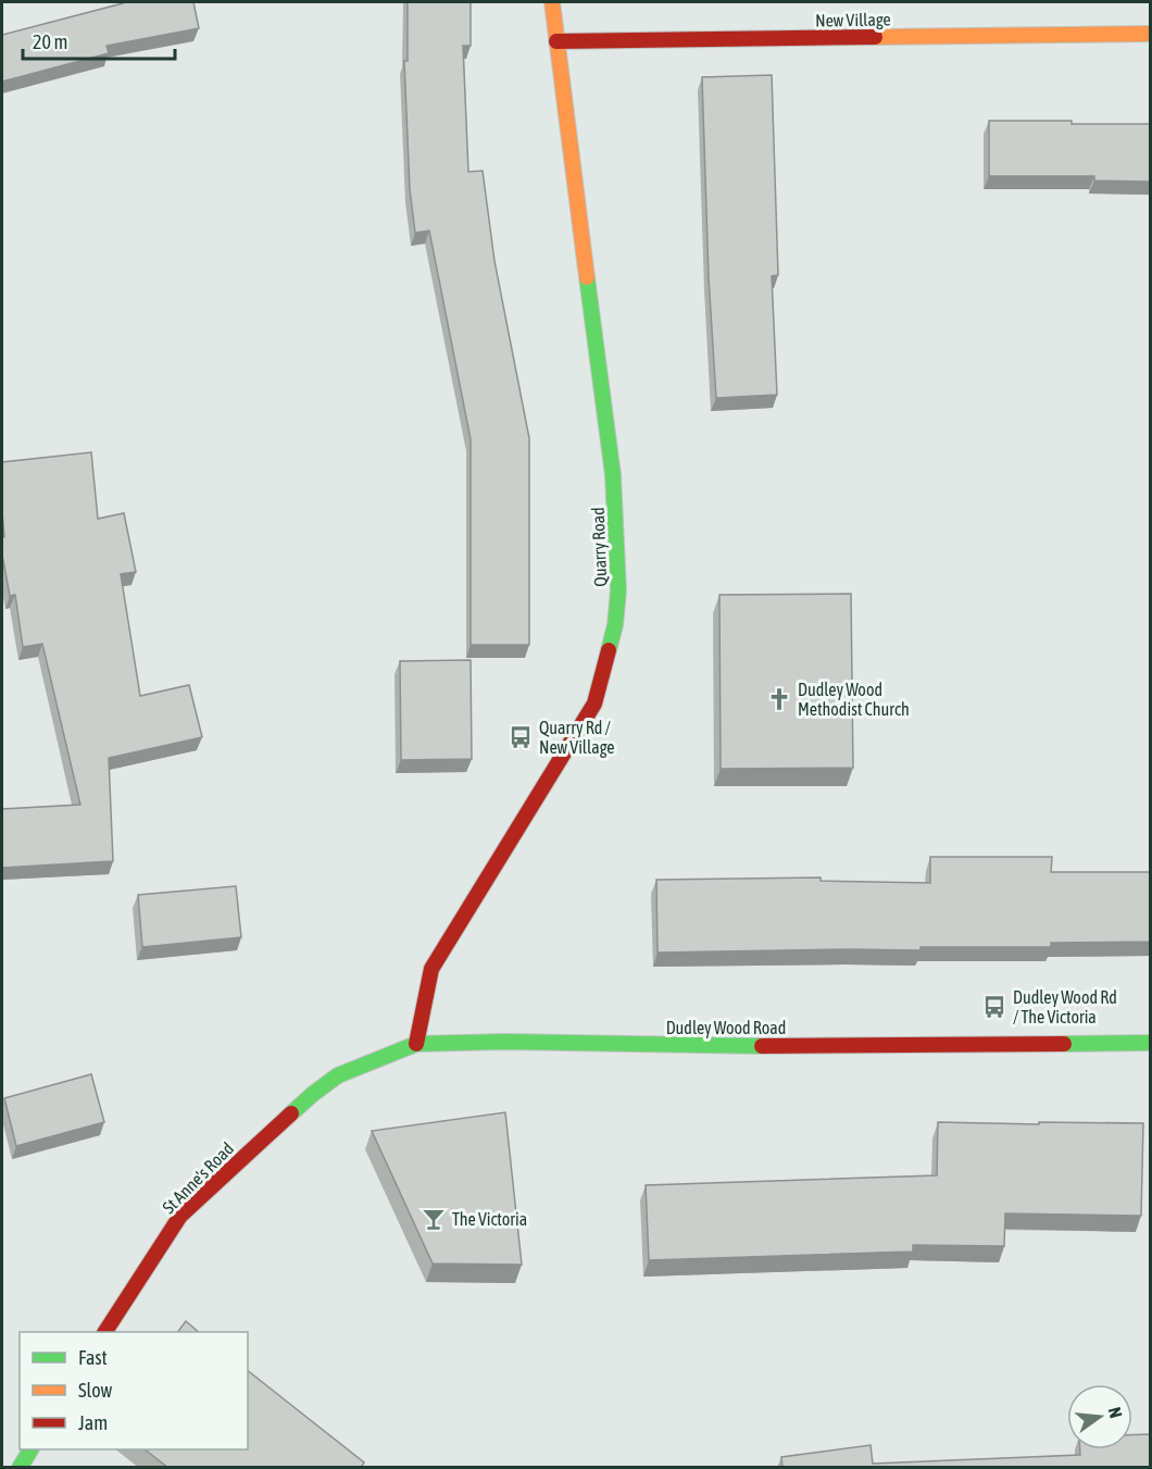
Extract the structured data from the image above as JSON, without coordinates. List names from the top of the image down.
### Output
{
  "streets": {
    "street": [
      "New Village",
      "Quarry Road",
      "Dudley Wood Road",
      "St Anne's Road"
    ]
  },
  "crossings": [
    ["New Village", "Quarry Road"],
    ["Quarry Road", "Dudley Wood Road"],
    ["Dudley Wood Road", "St Anne's Road"]
  ],
  "places": {
    "church": ["Dudley Wood Methodist Church"],
    "bus stop": ["Quarry Rd / New Village", "Dudley Wood Rd / The Victoria"],
    "bar": ["The Victoria"]
  },
  "legend": ["Fast", "Slow", "Jam"],
  "scale_bar": "20 m",
  "north": "right"
}
